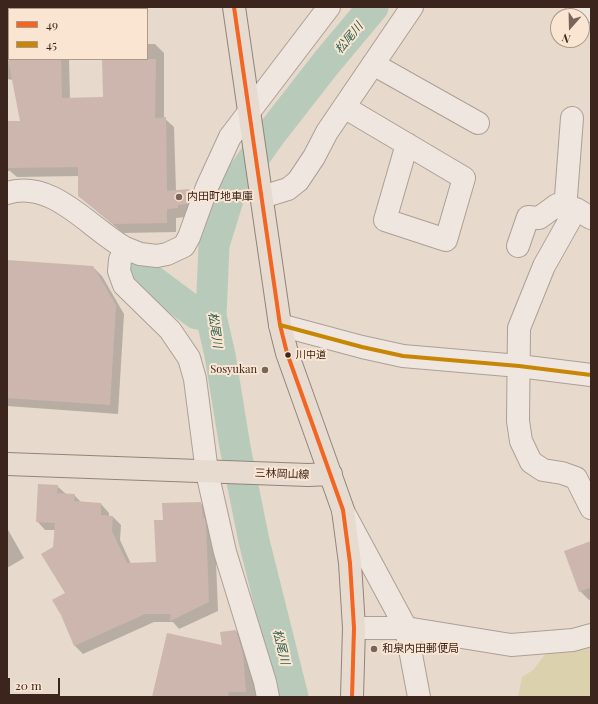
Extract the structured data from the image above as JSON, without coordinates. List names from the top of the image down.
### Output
{
  "streets": {
    "main road": ["三林岡山線"]
  },
  "water": ["松尾川"],
  "places": [
    "内田町地車庫",
    "川中道",
    "Sosyukan",
    "和泉内田郵便局"
  ],
  "lines": ["transit line 49", "transit line 45"],
  "legend": ["49", "45"],
  "scale_bar": "20 m",
  "north": "bottom"
}
